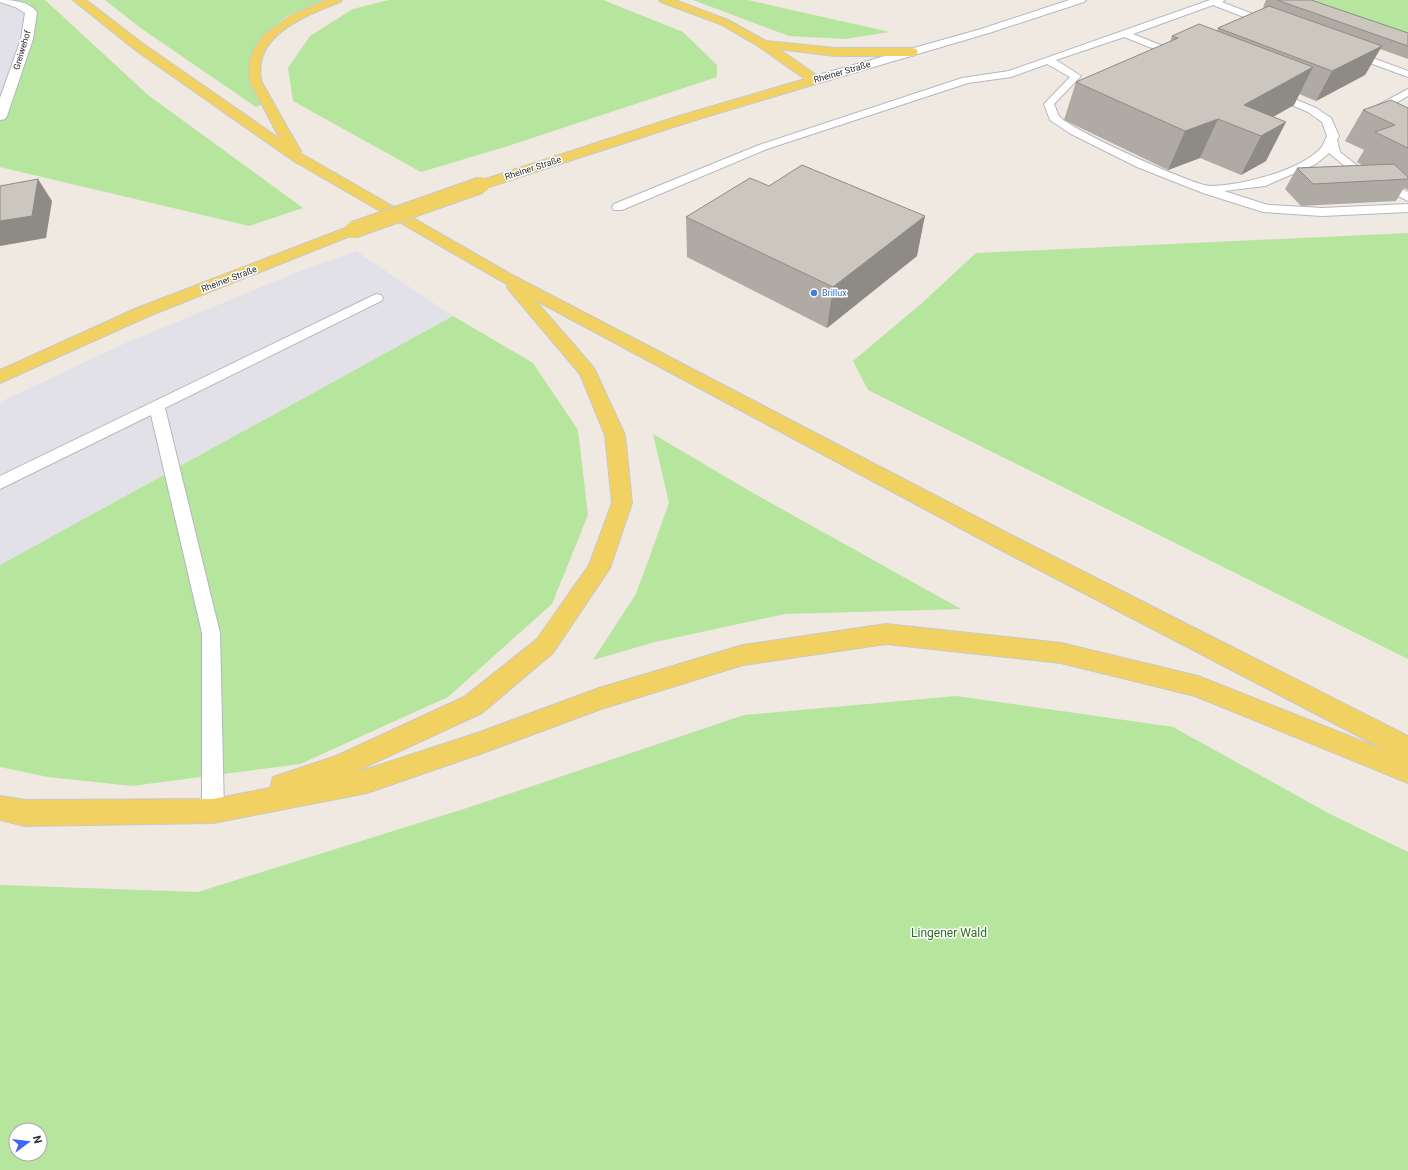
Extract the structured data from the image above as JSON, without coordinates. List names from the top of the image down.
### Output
{
  "streets": {
    "main road": ["Greiwehof", "Rheiner Straße"]
  },
  "parks": ["Lingener Wald"],
  "places": ["Brillux"],
  "north": "right"
}
